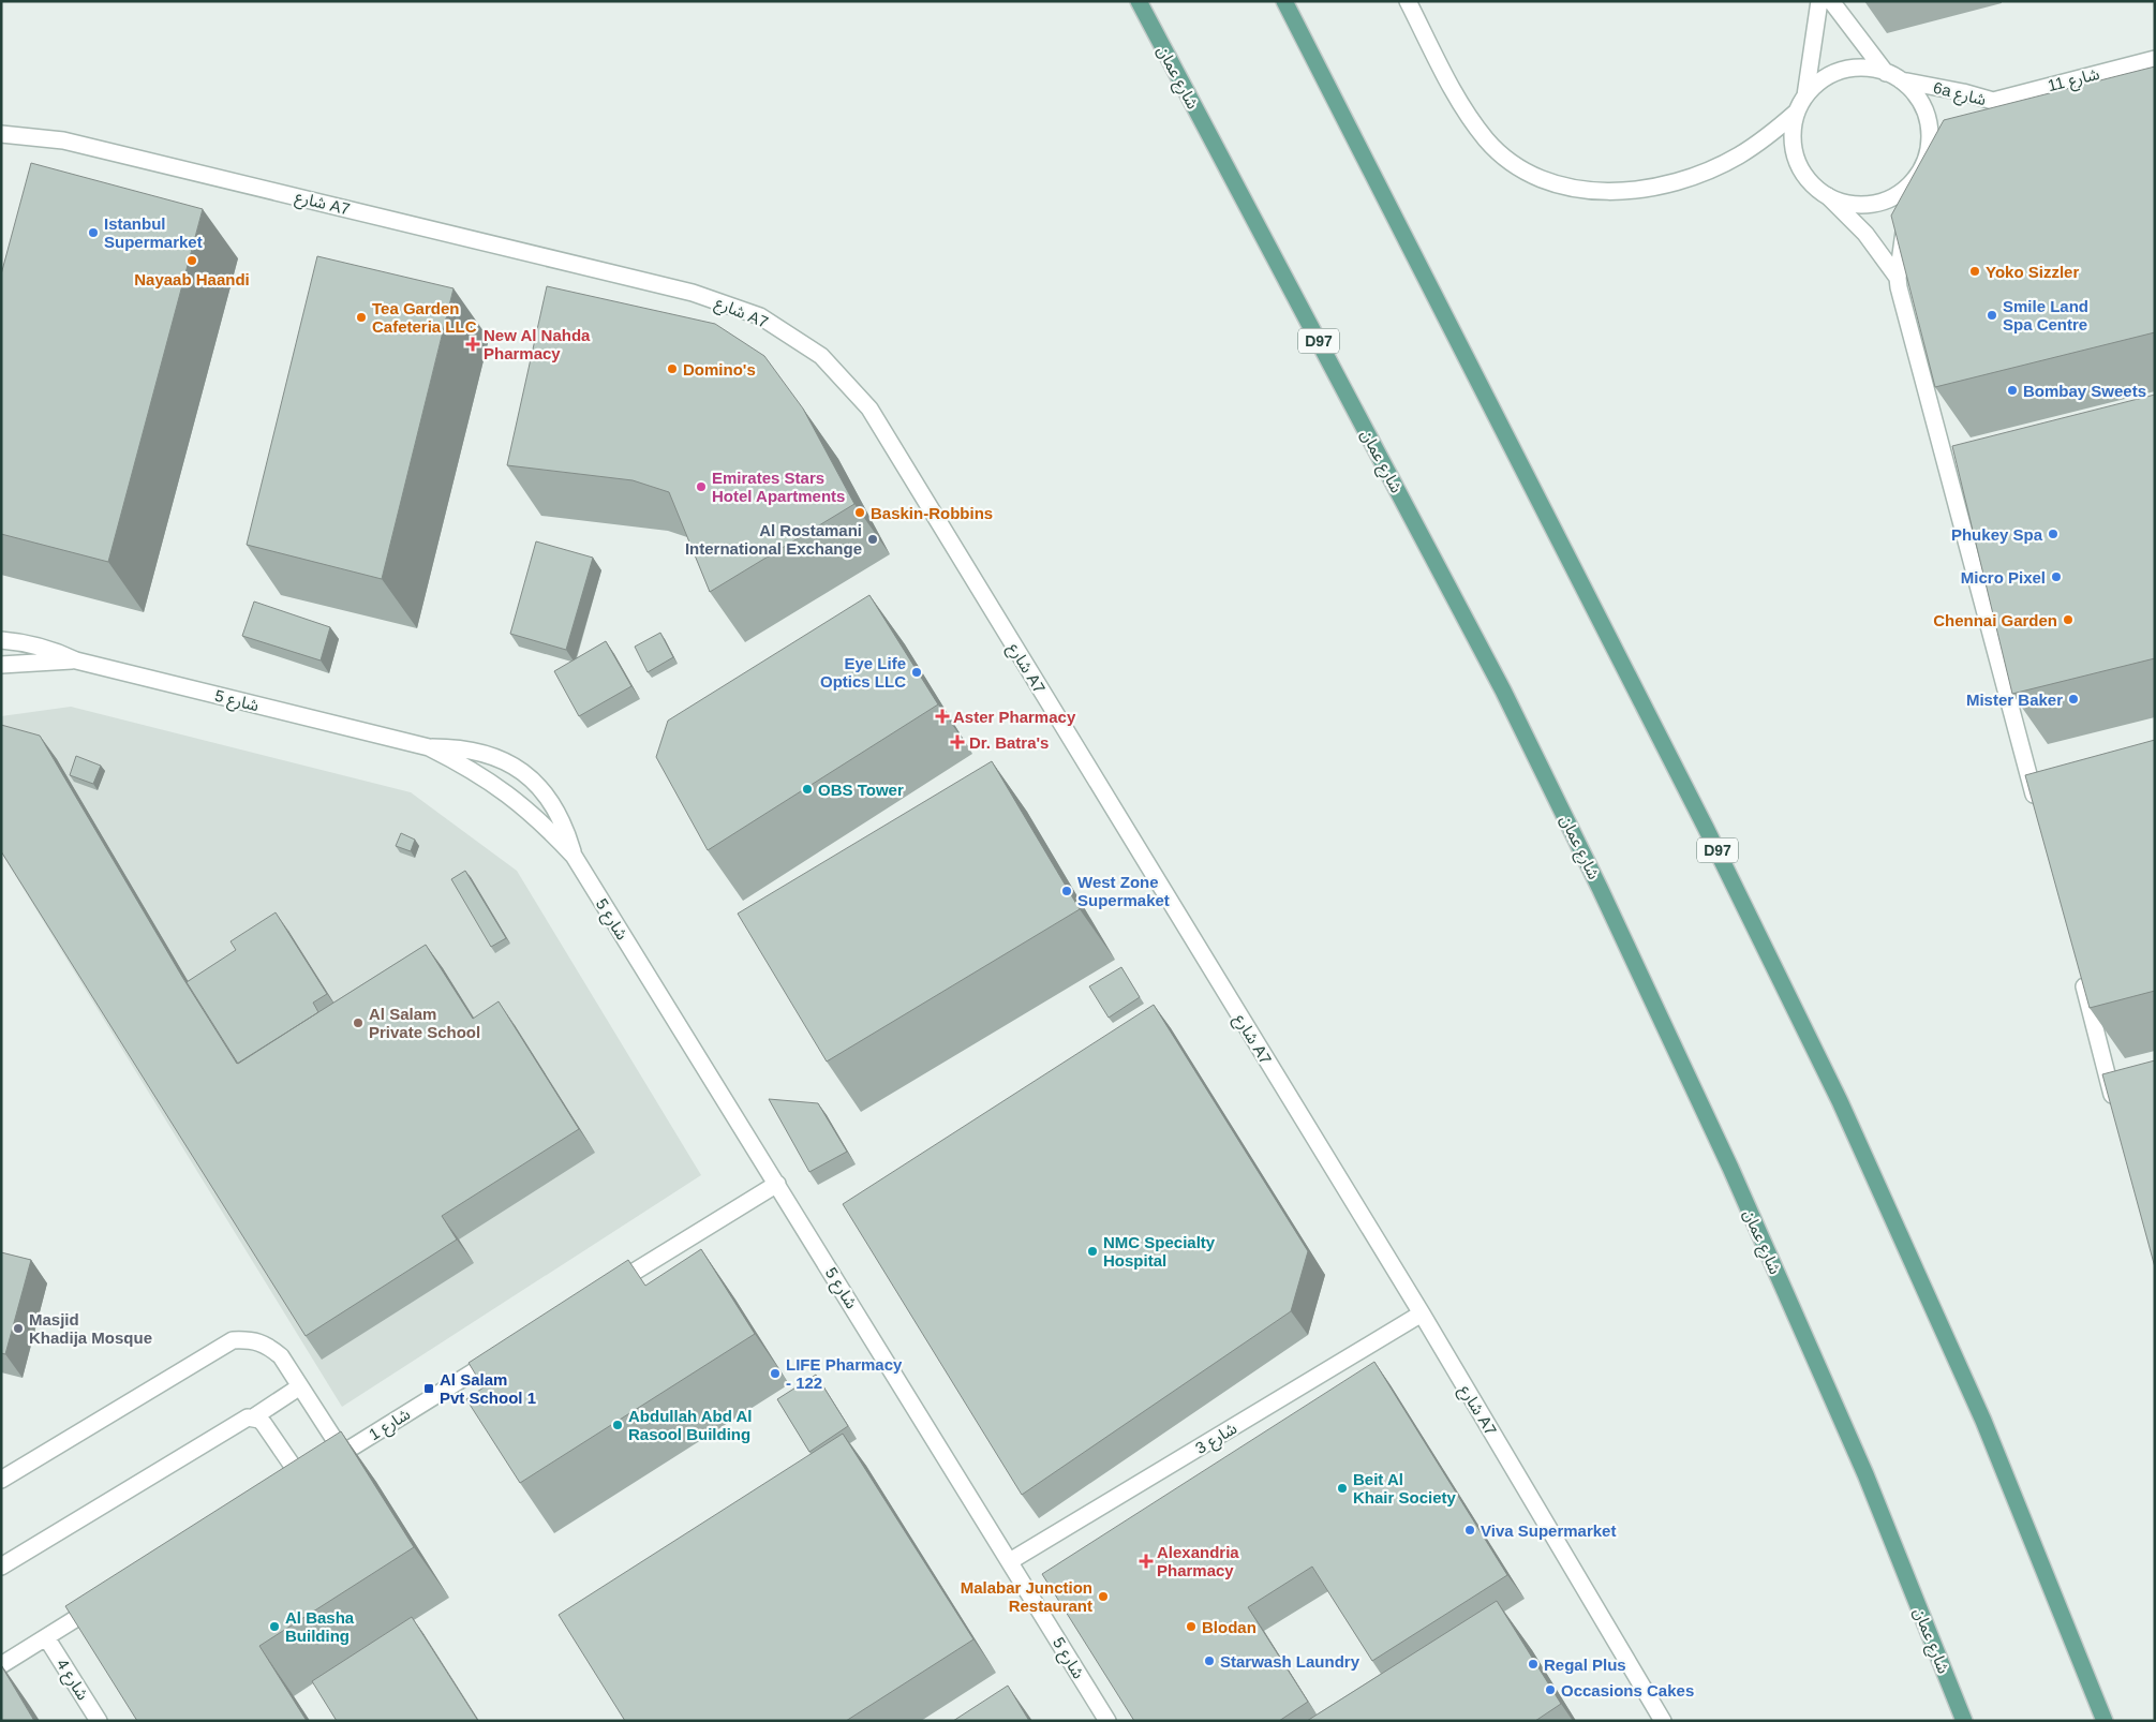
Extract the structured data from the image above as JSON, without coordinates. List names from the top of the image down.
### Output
{
  "streets": {
    "main road": ["شارع عمان", "D97"],
    "street": [
      "11 شارع",
      "6a شارع",
      "شارع A7",
      "شارع 5",
      "شارع 1",
      "شارع 3",
      "شارع 4"
    ]
  },
  "crossings": [
    ["11 شارع", "6a شارع"],
    ["شارع A7", "شارع 3"],
    ["شارع 5", "شارع 3"]
  ],
  "places": {
    "other": [
      "Istanbul Supermarket",
      "Nayaab Haandi",
      "Yoko Sizzler",
      "Smile Land Spa Centre",
      "Tea Garden Cafeteria LLC",
      "Domino's",
      "Bombay Sweets",
      "Emirates Stars Hotel Apartments",
      "Baskin-Robbins",
      "Phukey Spa",
      "Al Rostamani International Exchange",
      "Micro Pixel",
      "Chennai Garden",
      "Eye Life Optics LLC",
      "Mister Baker",
      "OBS Tower",
      "West Zone Supermaket",
      "Al Salam Private School",
      "NMC Specialty Hospital",
      "Masjid Khadija Mosque",
      "LIFE Pharmacy - 122",
      "Abdullah Abd Al Rasool Building",
      "Beit Al Khair Society",
      "Viva Supermarket",
      "Malabar Junction Restaurant",
      "Al Basha Building",
      "Blodan",
      "Starwash Laundry",
      "Regal Plus",
      "Occasions Cakes"
    ],
    "health": [
      "New Al Nahda Pharmacy",
      "Aster Pharmacy",
      "Dr. Batra's",
      "Alexandria Pharmacy"
    ],
    "transit": ["Al Salam Pvt School 1"]
  }
}
